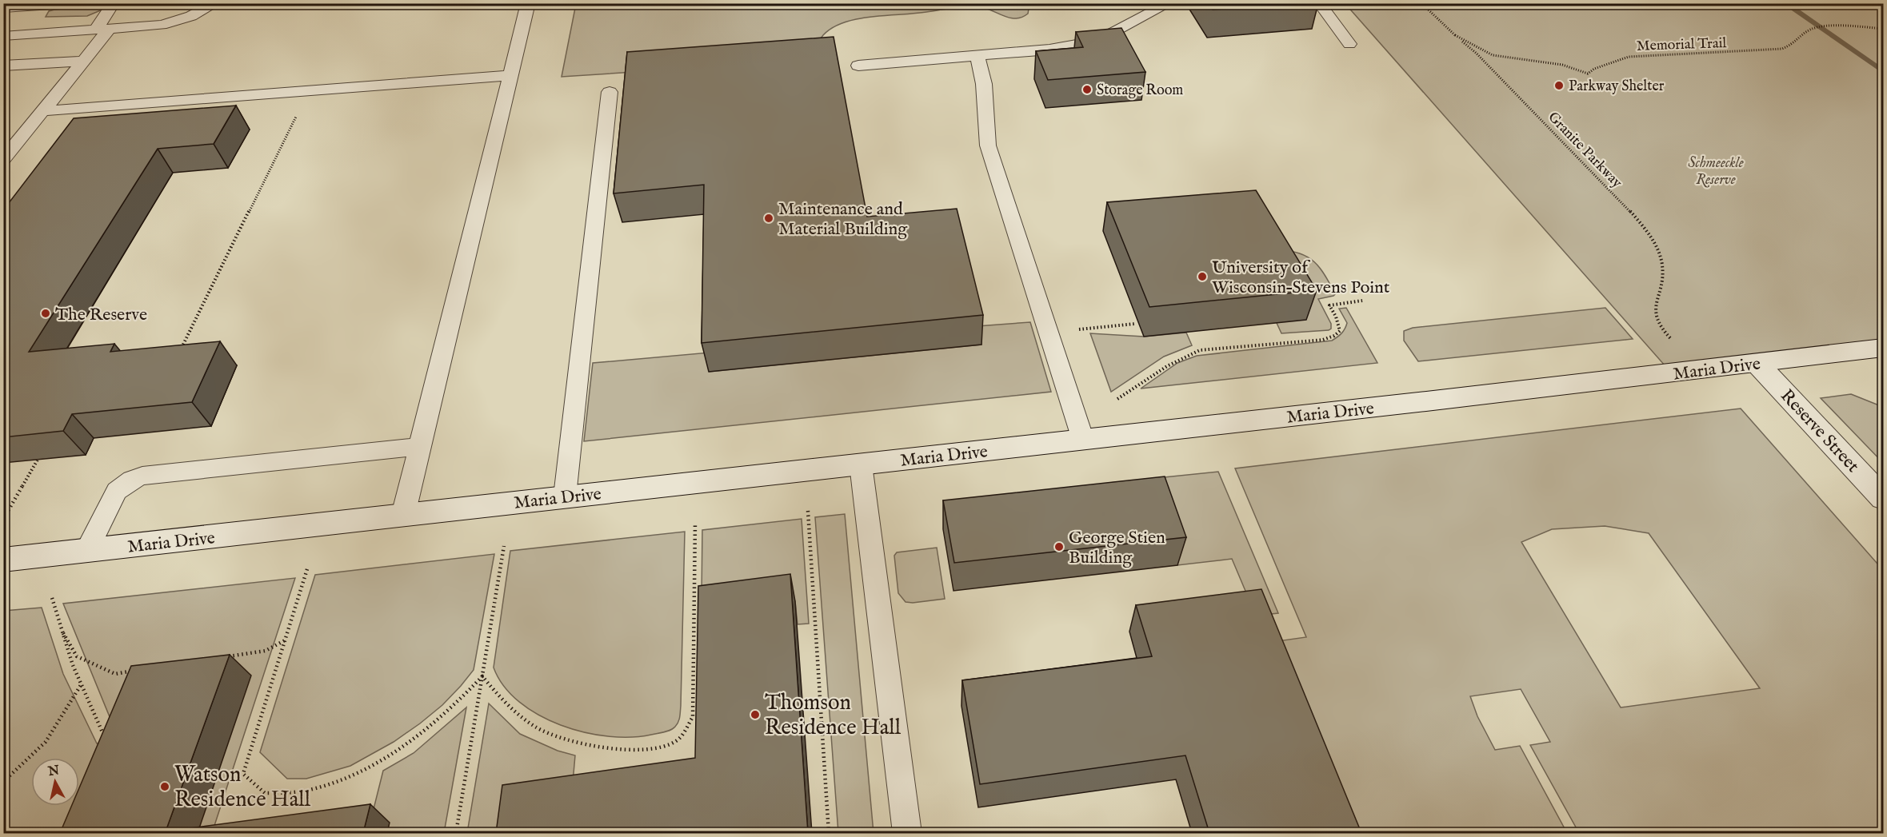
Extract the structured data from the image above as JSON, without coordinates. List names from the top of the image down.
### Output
{
  "streets": {
    "street": ["Maria Drive", "Reserve Street"],
    "path": ["Memorial Trail", "Granite Parkway"]
  },
  "crossings": [
    ["Memorial Trail", "Granite Parkway"],
    ["Maria Drive", "Reserve Street"]
  ],
  "parks": ["Schmeeckle Reserve"],
  "places": [
    "Parkway Shelter",
    "Storage Room",
    "Maintenance and Material Building",
    "University of Wisconsin–Stevens Point",
    "The Reserve",
    "George Stien Building",
    "Thomson Residence Hall",
    "Watson Residence Hall"
  ],
  "north": "top"
}
